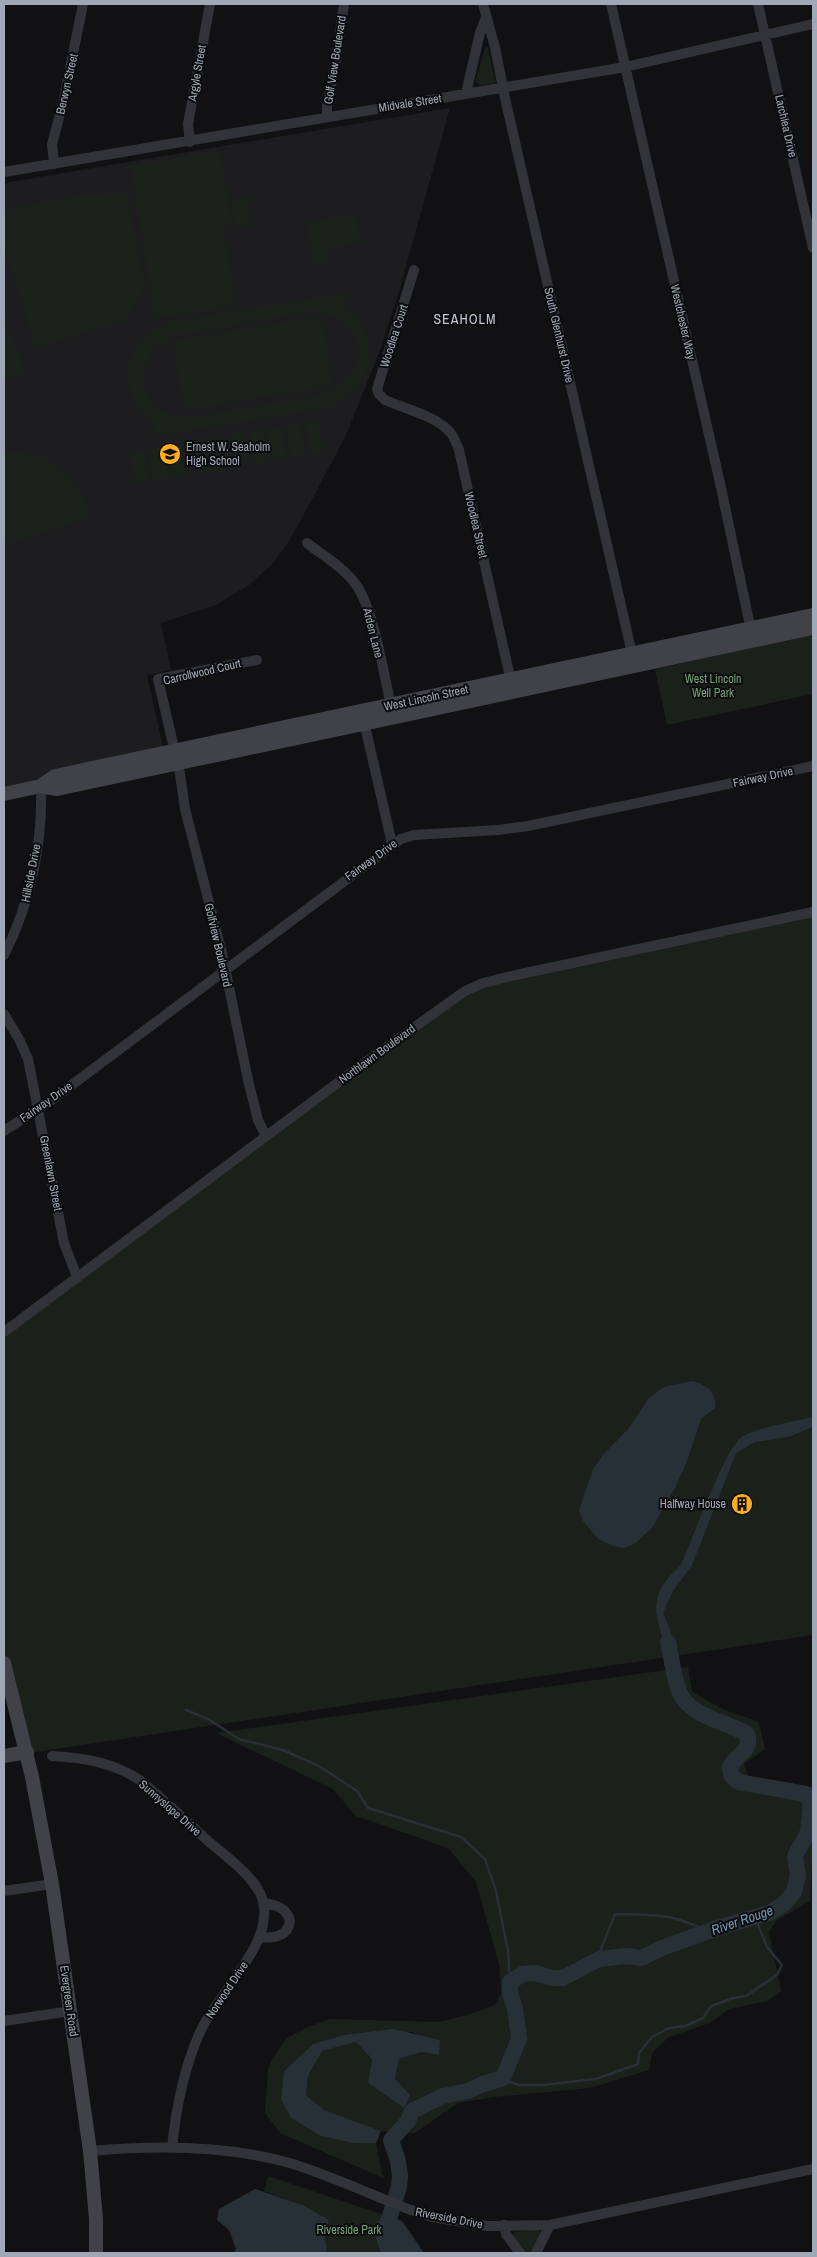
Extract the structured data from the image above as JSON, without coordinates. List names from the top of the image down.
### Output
{
  "streets": {
    "street": [
      "Golf View Boulevard",
      "Argyle Street",
      "Berwyn Street",
      "Midvale Street",
      "Larchlea Drive",
      "Westchester Way",
      "South Glenhurst Drive",
      "Woodlea Court",
      "Woodlea Street",
      "Arden Lane",
      "Carrollwood Court",
      "West Lincoln Street",
      "Fairway Drive",
      "Hillside Drive",
      "Golfview Boulevard",
      "Northlawn Boulevard",
      "Greenlawn Street",
      "Sunnyslope Drive",
      "Norwood Drive",
      "Evergreen Road",
      "Riverside Drive"
    ]
  },
  "crossings": [
    ["Golf View Boulevard", "Midvale Street"],
    ["Argyle Street", "Midvale Street"],
    ["Berwyn Street", "Midvale Street"],
    ["Midvale Street", "Larchlea Drive"],
    ["Midvale Street", "Westchester Way"],
    ["Midvale Street", "South Glenhurst Drive"],
    ["Westchester Way", "West Lincoln Street"],
    ["South Glenhurst Drive", "West Lincoln Street"],
    ["Woodlea Court", "Woodlea Street"],
    ["Woodlea Street", "West Lincoln Street"],
    ["Arden Lane", "West Lincoln Street"],
    ["Carrollwood Court", "West Lincoln Street"],
    ["Carrollwood Court", "Golfview Boulevard"],
    ["West Lincoln Street", "Hillside Drive"],
    ["West Lincoln Street", "Golfview Boulevard"],
    ["Fairway Drive", "Golfview Boulevard"],
    ["Fairway Drive", "Greenlawn Street"],
    ["Golfview Boulevard", "Northlawn Boulevard"],
    ["Northlawn Boulevard", "Greenlawn Street"],
    ["Sunnyslope Drive", "Norwood Drive"],
    ["Norwood Drive", "Riverside Drive"],
    ["Evergreen Road", "Riverside Drive"]
  ],
  "districts": ["SEAHOLM"],
  "water": ["River Rouge"],
  "parks": ["West Lincoln Well Park", "Riverside Park"],
  "places": {
    "school or university": ["Ernest W. Seaholm High School"],
    "building": ["Halfway House"]
  }
}
